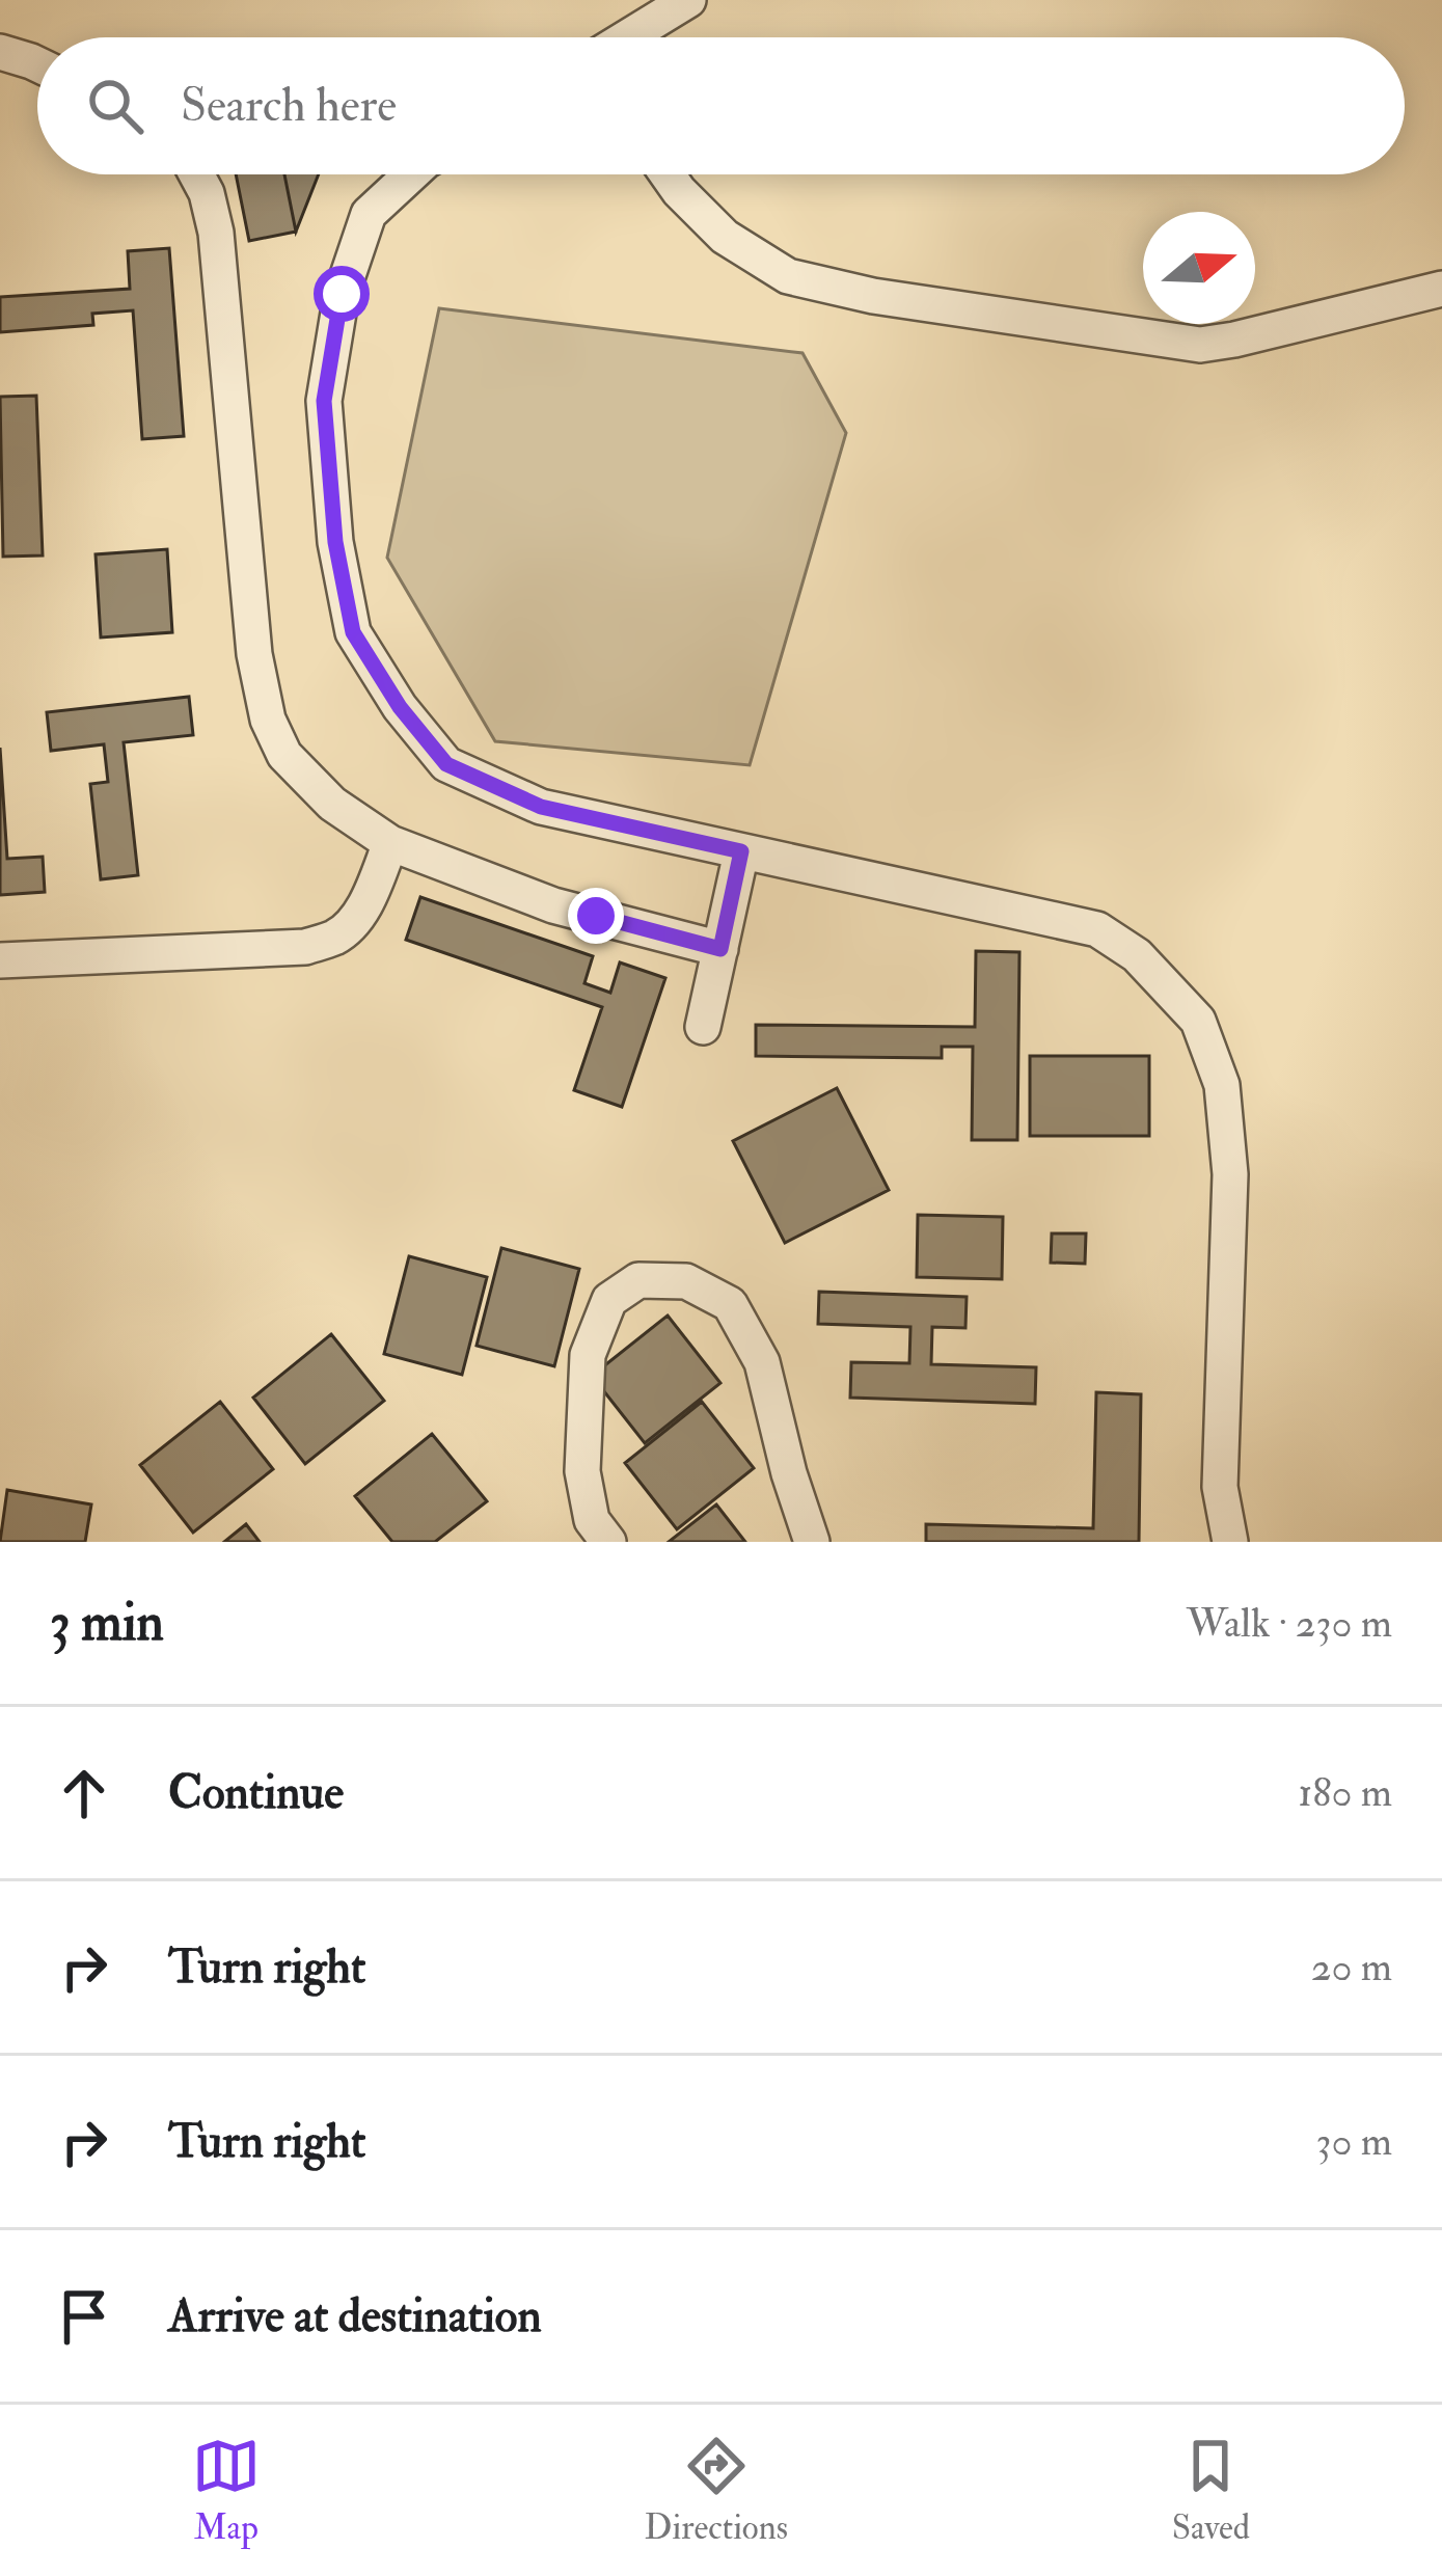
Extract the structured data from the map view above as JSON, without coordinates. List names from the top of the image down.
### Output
{
  "north": "right",
  "page": {
    "search": "Search here",
    "heading": ["3 min", "Walk · 230 m"],
    "list": [
      ["Continue", "180 m"],
      ["Turn right", "20 m"],
      ["Turn right", "30 m"],
      "Arrive at destination"
    ],
    "nav": ["Map", "Directions", "Saved"]
  }
}
